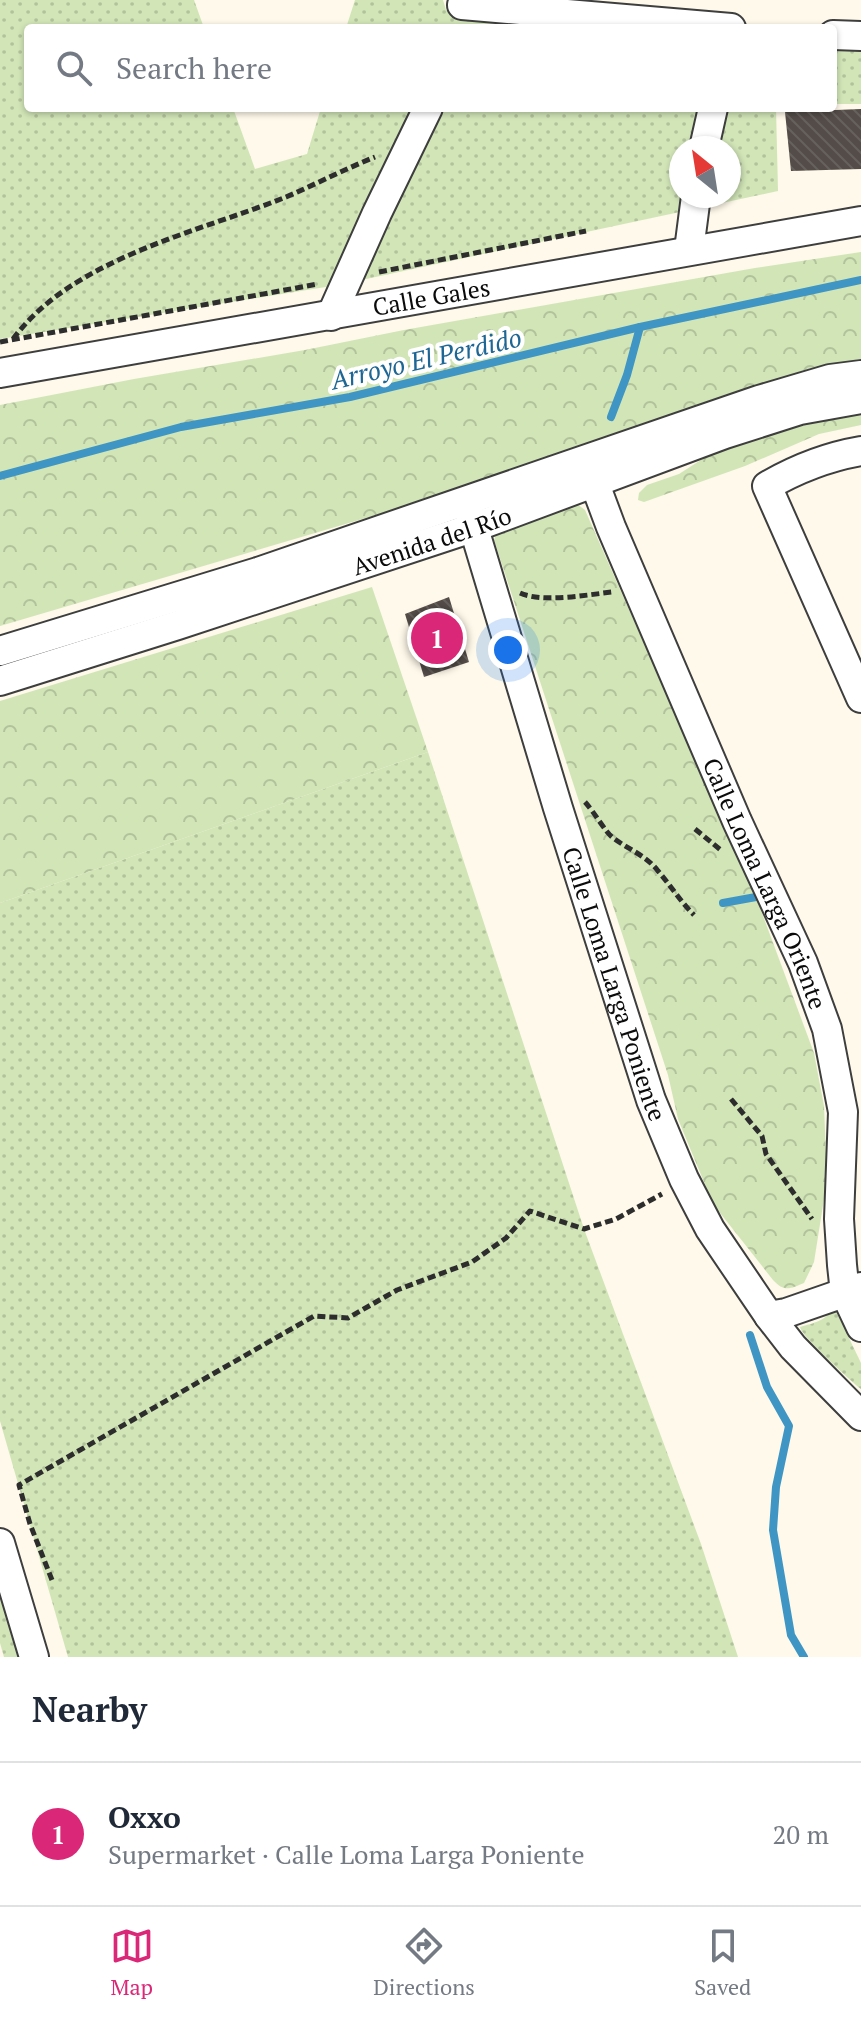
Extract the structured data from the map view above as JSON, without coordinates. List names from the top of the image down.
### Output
{
  "streets": {
    "street": [
      "Calle Gales",
      "Avenida del Río",
      "Calle Loma Larga Oriente",
      "Calle Loma Larga Poniente"
    ]
  },
  "crossings": [
    ["Avenida del Río", "Calle Loma Larga Oriente"],
    ["Avenida del Río", "Calle Loma Larga Poniente"]
  ],
  "water": ["Arroyo El Perdido"],
  "north": "top left",
  "page": {
    "search": "Search here",
    "pins": "1",
    "heading": "Nearby",
    "list": [
      {
        "mark": "1",
        "name": "Oxxo",
        "note": "Supermarket · Calle Loma Larga Poniente",
        "value": "20 m"
      }
    ],
    "nav": ["Map", "Directions", "Saved"]
  }
}
